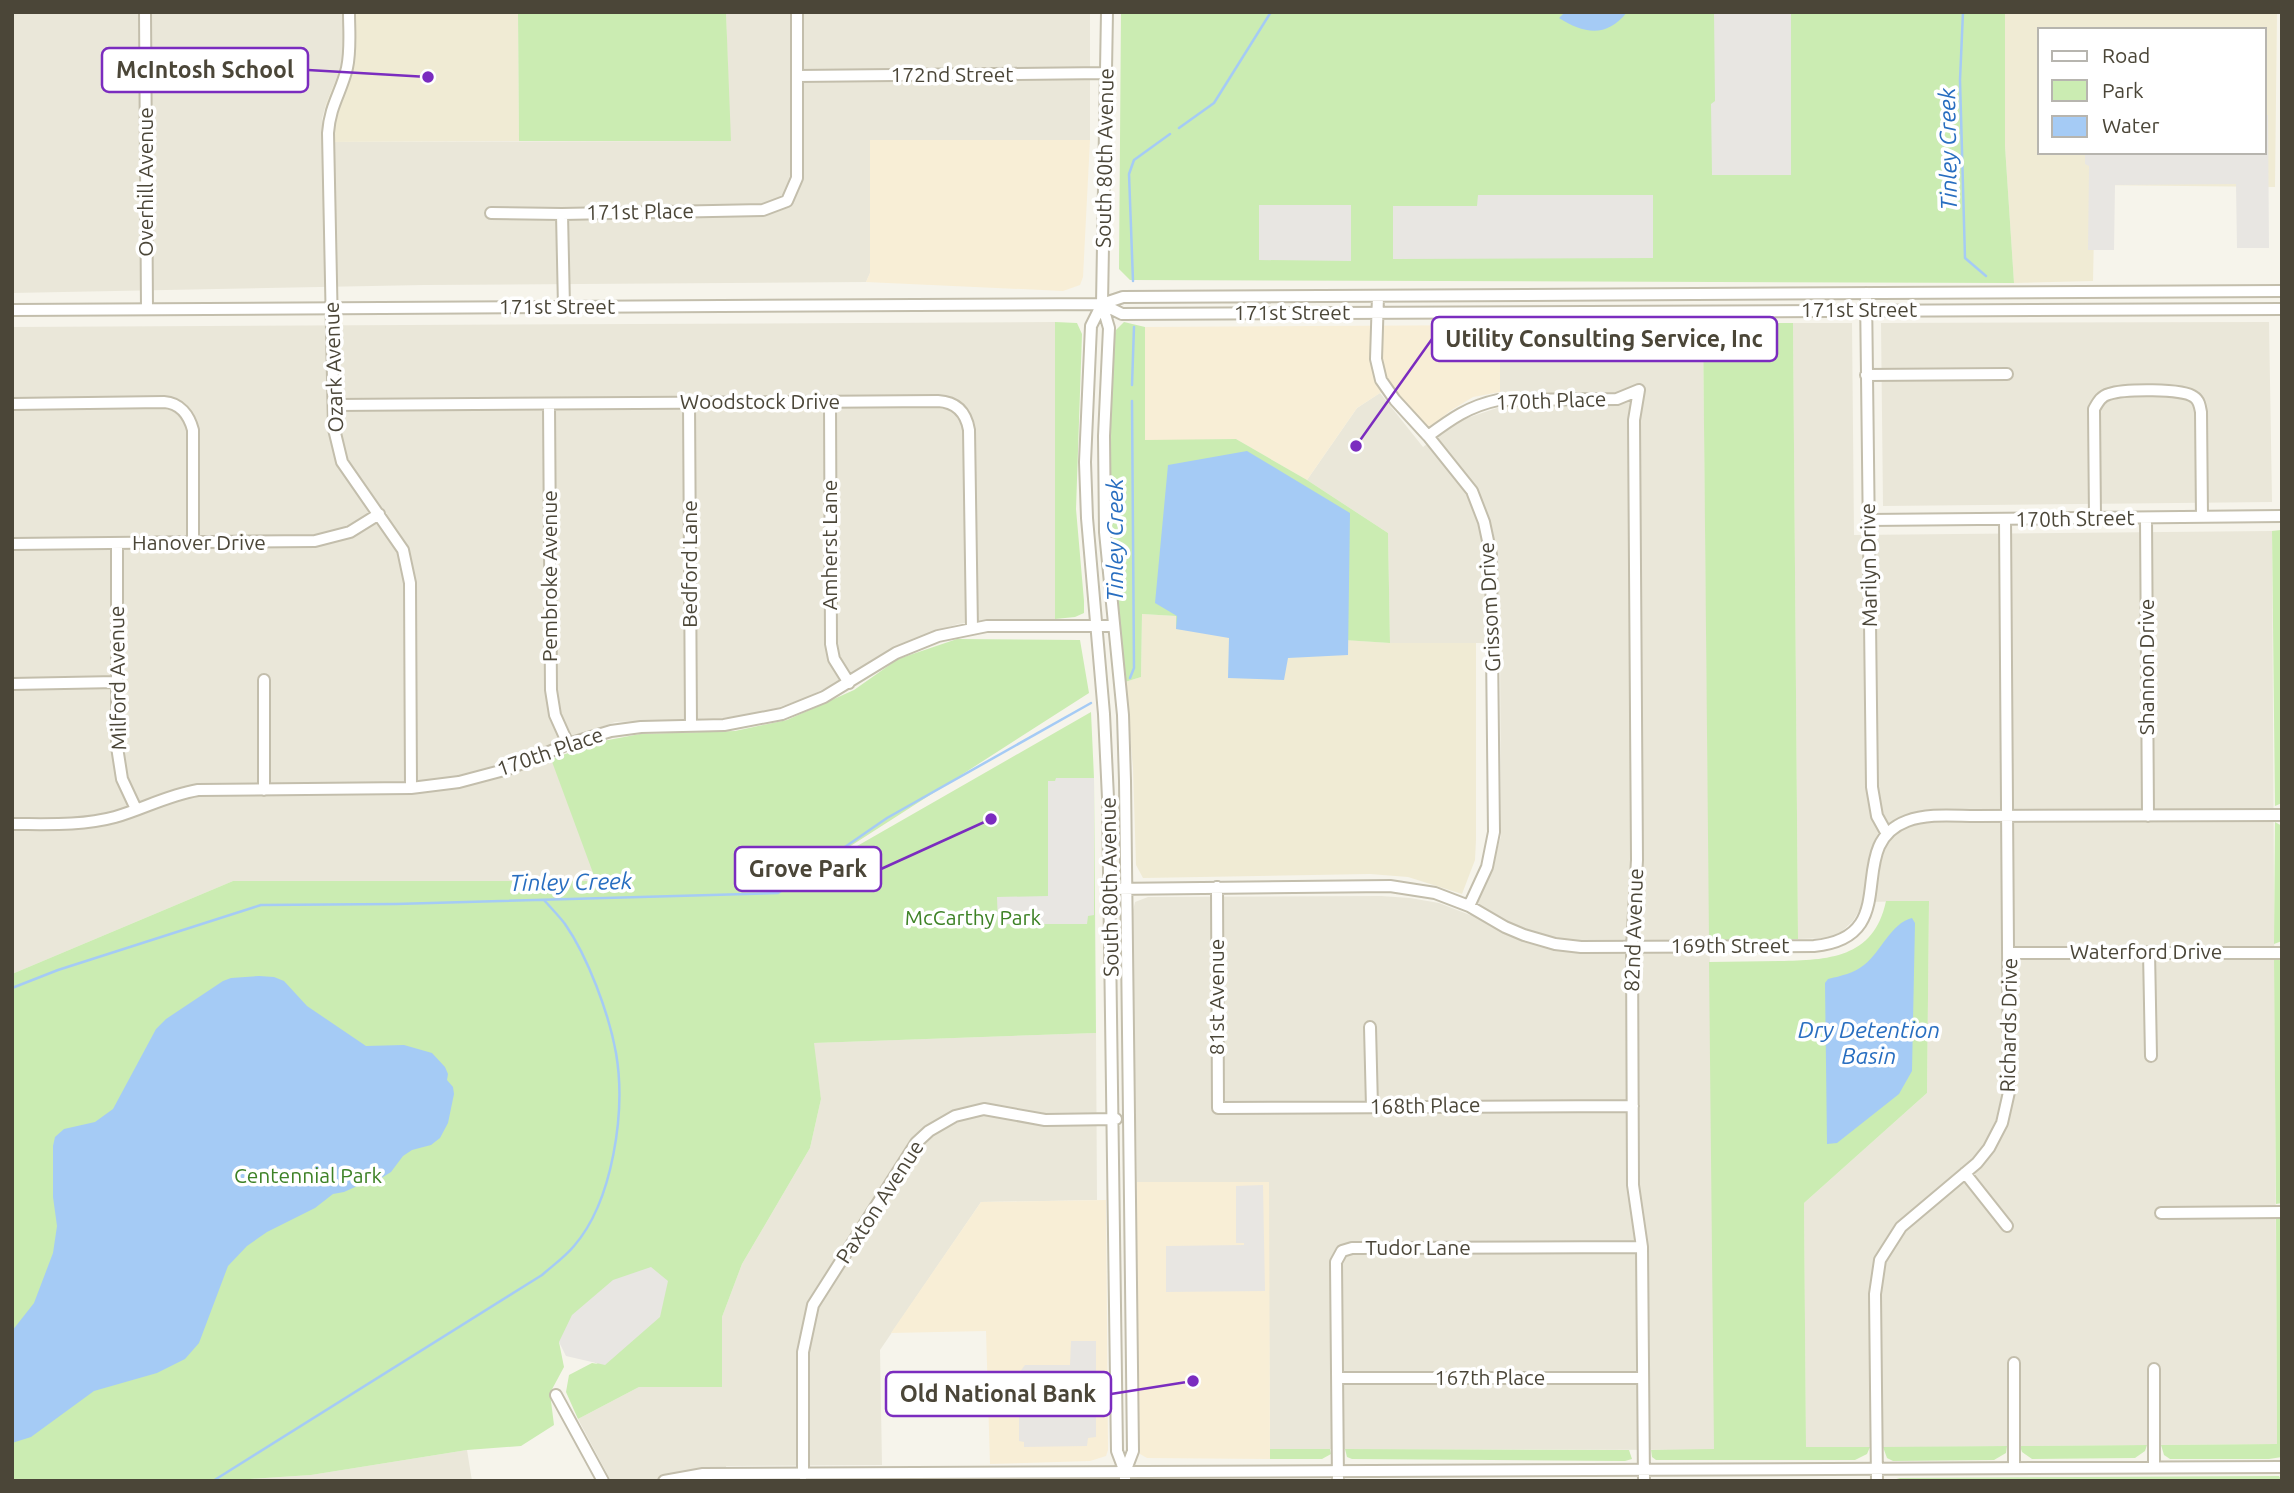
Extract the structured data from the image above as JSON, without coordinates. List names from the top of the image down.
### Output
{
  "streets": {
    "street": [
      "172nd Street",
      "South 80th Avenue",
      "Overhill Avenue",
      "171st Place",
      "171st Street",
      "Ozark Avenue",
      "170th Place",
      "Woodstock Drive",
      "170th Street",
      "Hanover Drive",
      "Amherst Lane",
      "Bedford Lane",
      "Marilyn Drive",
      "Pembroke Avenue",
      "Grissom Drive",
      "Shannon Drive",
      "Milford Avenue",
      "82nd Avenue",
      "169th Street",
      "Waterford Drive",
      "81st Avenue",
      "Richards Drive",
      "168th Place",
      "Paxton Avenue",
      "Tudor Lane",
      "167th Place"
    ]
  },
  "crossings": [
    ["172nd Street", "South 80th Avenue"],
    ["172nd Street", "171st Place"],
    ["South 80th Avenue", "171st Street"],
    ["South 80th Avenue", "170th Place"],
    ["South 80th Avenue", "169th Street"],
    ["South 80th Avenue", "Paxton Avenue"],
    ["Overhill Avenue", "171st Street"],
    ["171st Street", "Ozark Avenue"],
    ["171st Street", "Marilyn Drive"],
    ["171st Street", "Grissom Drive"],
    ["Ozark Avenue", "170th Place"],
    ["Ozark Avenue", "Woodstock Drive"],
    ["Ozark Avenue", "Hanover Drive"],
    ["170th Place", "Woodstock Drive"],
    ["170th Place", "Amherst Lane"],
    ["170th Place", "Bedford Lane"],
    ["170th Place", "Pembroke Avenue"],
    ["170th Place", "Grissom Drive"],
    ["170th Place", "Milford Avenue"],
    ["170th Place", "82nd Avenue"],
    ["Woodstock Drive", "Amherst Lane"],
    ["Woodstock Drive", "Bedford Lane"],
    ["Woodstock Drive", "Pembroke Avenue"],
    ["170th Street", "Marilyn Drive"],
    ["170th Street", "Shannon Drive"],
    ["170th Street", "Richards Drive"],
    ["Hanover Drive", "Milford Avenue"],
    ["Marilyn Drive", "169th Street"],
    ["Grissom Drive", "169th Street"],
    ["82nd Avenue", "169th Street"],
    ["82nd Avenue", "168th Place"],
    ["82nd Avenue", "Tudor Lane"],
    ["82nd Avenue", "167th Place"],
    ["169th Street", "81st Avenue"],
    ["Waterford Drive", "Richards Drive"],
    ["81st Avenue", "168th Place"],
    ["Tudor Lane", "167th Place"]
  ],
  "water": ["Tinley Creek", "Dry Detention Basin"],
  "parks": ["McCarthy Park", "Centennial Park"],
  "places": [
    "McIntosh School",
    "Utility Consulting Service, Inc",
    "Grove Park",
    "Old National Bank"
  ],
  "legend": ["Road", "Park", "Water"]
}
